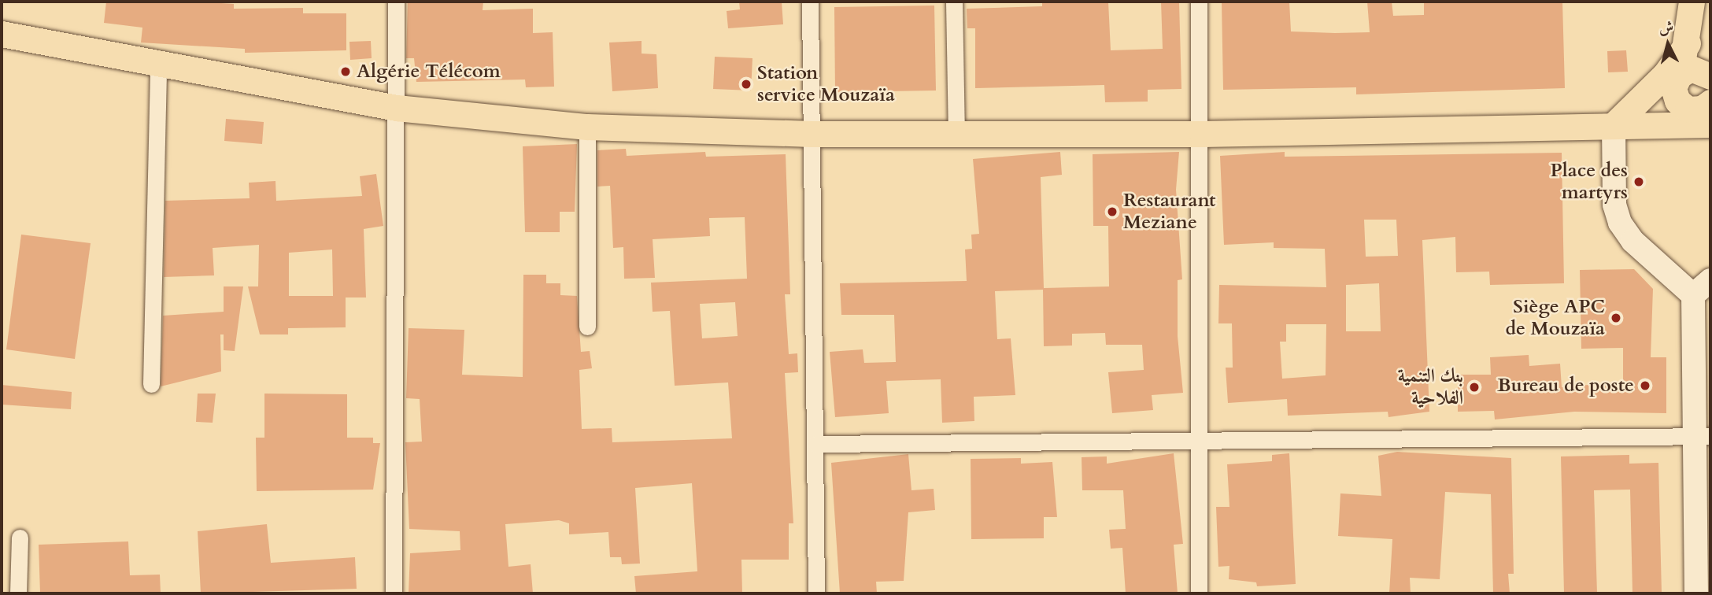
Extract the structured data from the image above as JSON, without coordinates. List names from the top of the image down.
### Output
{
  "places": [
    "Algérie Télécom",
    "Station service Mouzaïa",
    "Place des martyrs",
    "Restaurant Meziane",
    "Siège APC de Mouzaïa",
    "Bureau de poste",
    "بنك التنمية الفلاحية"
  ],
  "north": "top"
}
